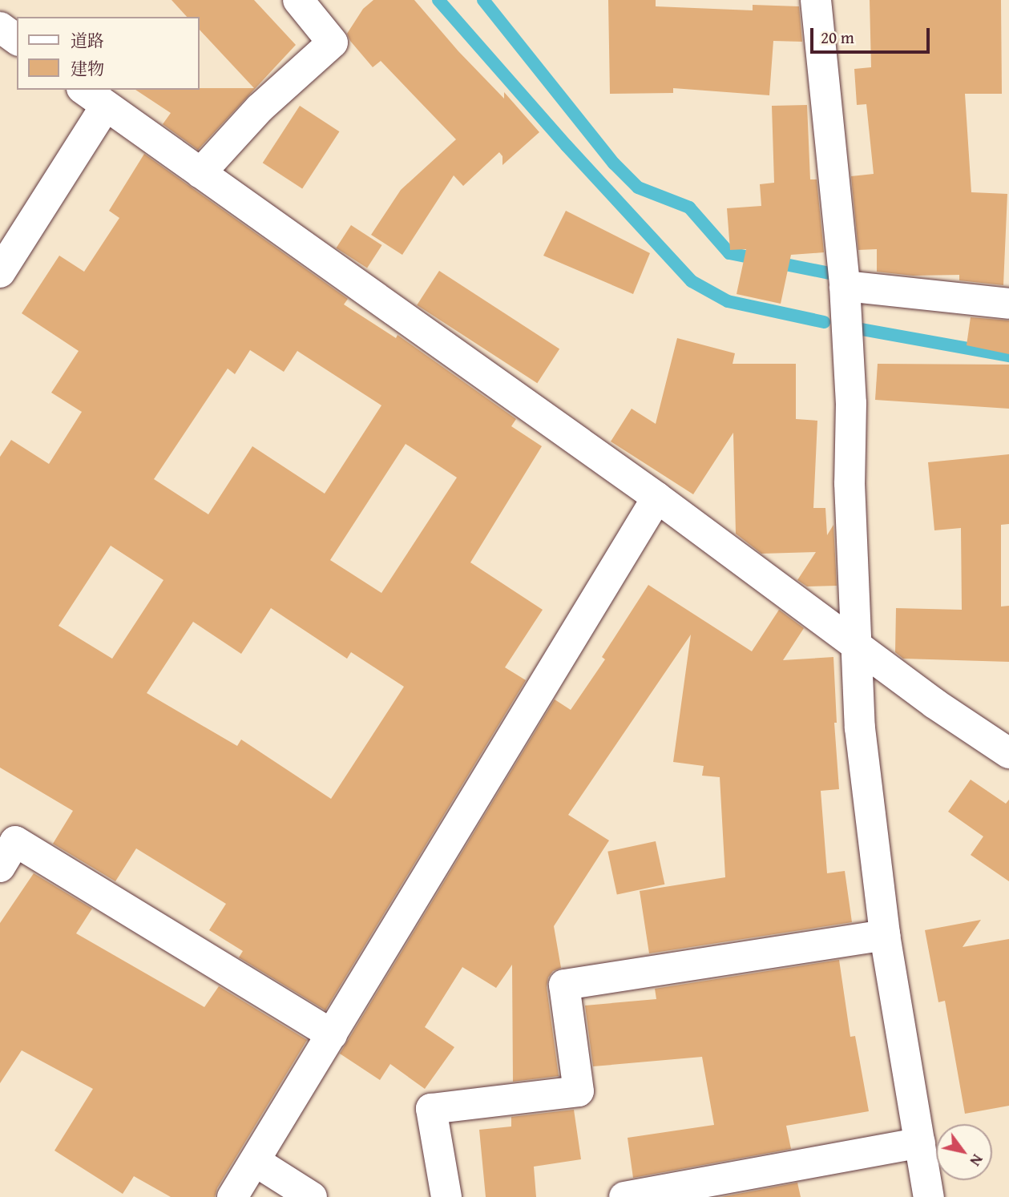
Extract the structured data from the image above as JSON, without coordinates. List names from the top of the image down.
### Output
{
  "legend": ["道路", "建物"],
  "scale_bar": "20 m",
  "north": "bottom right"
}
